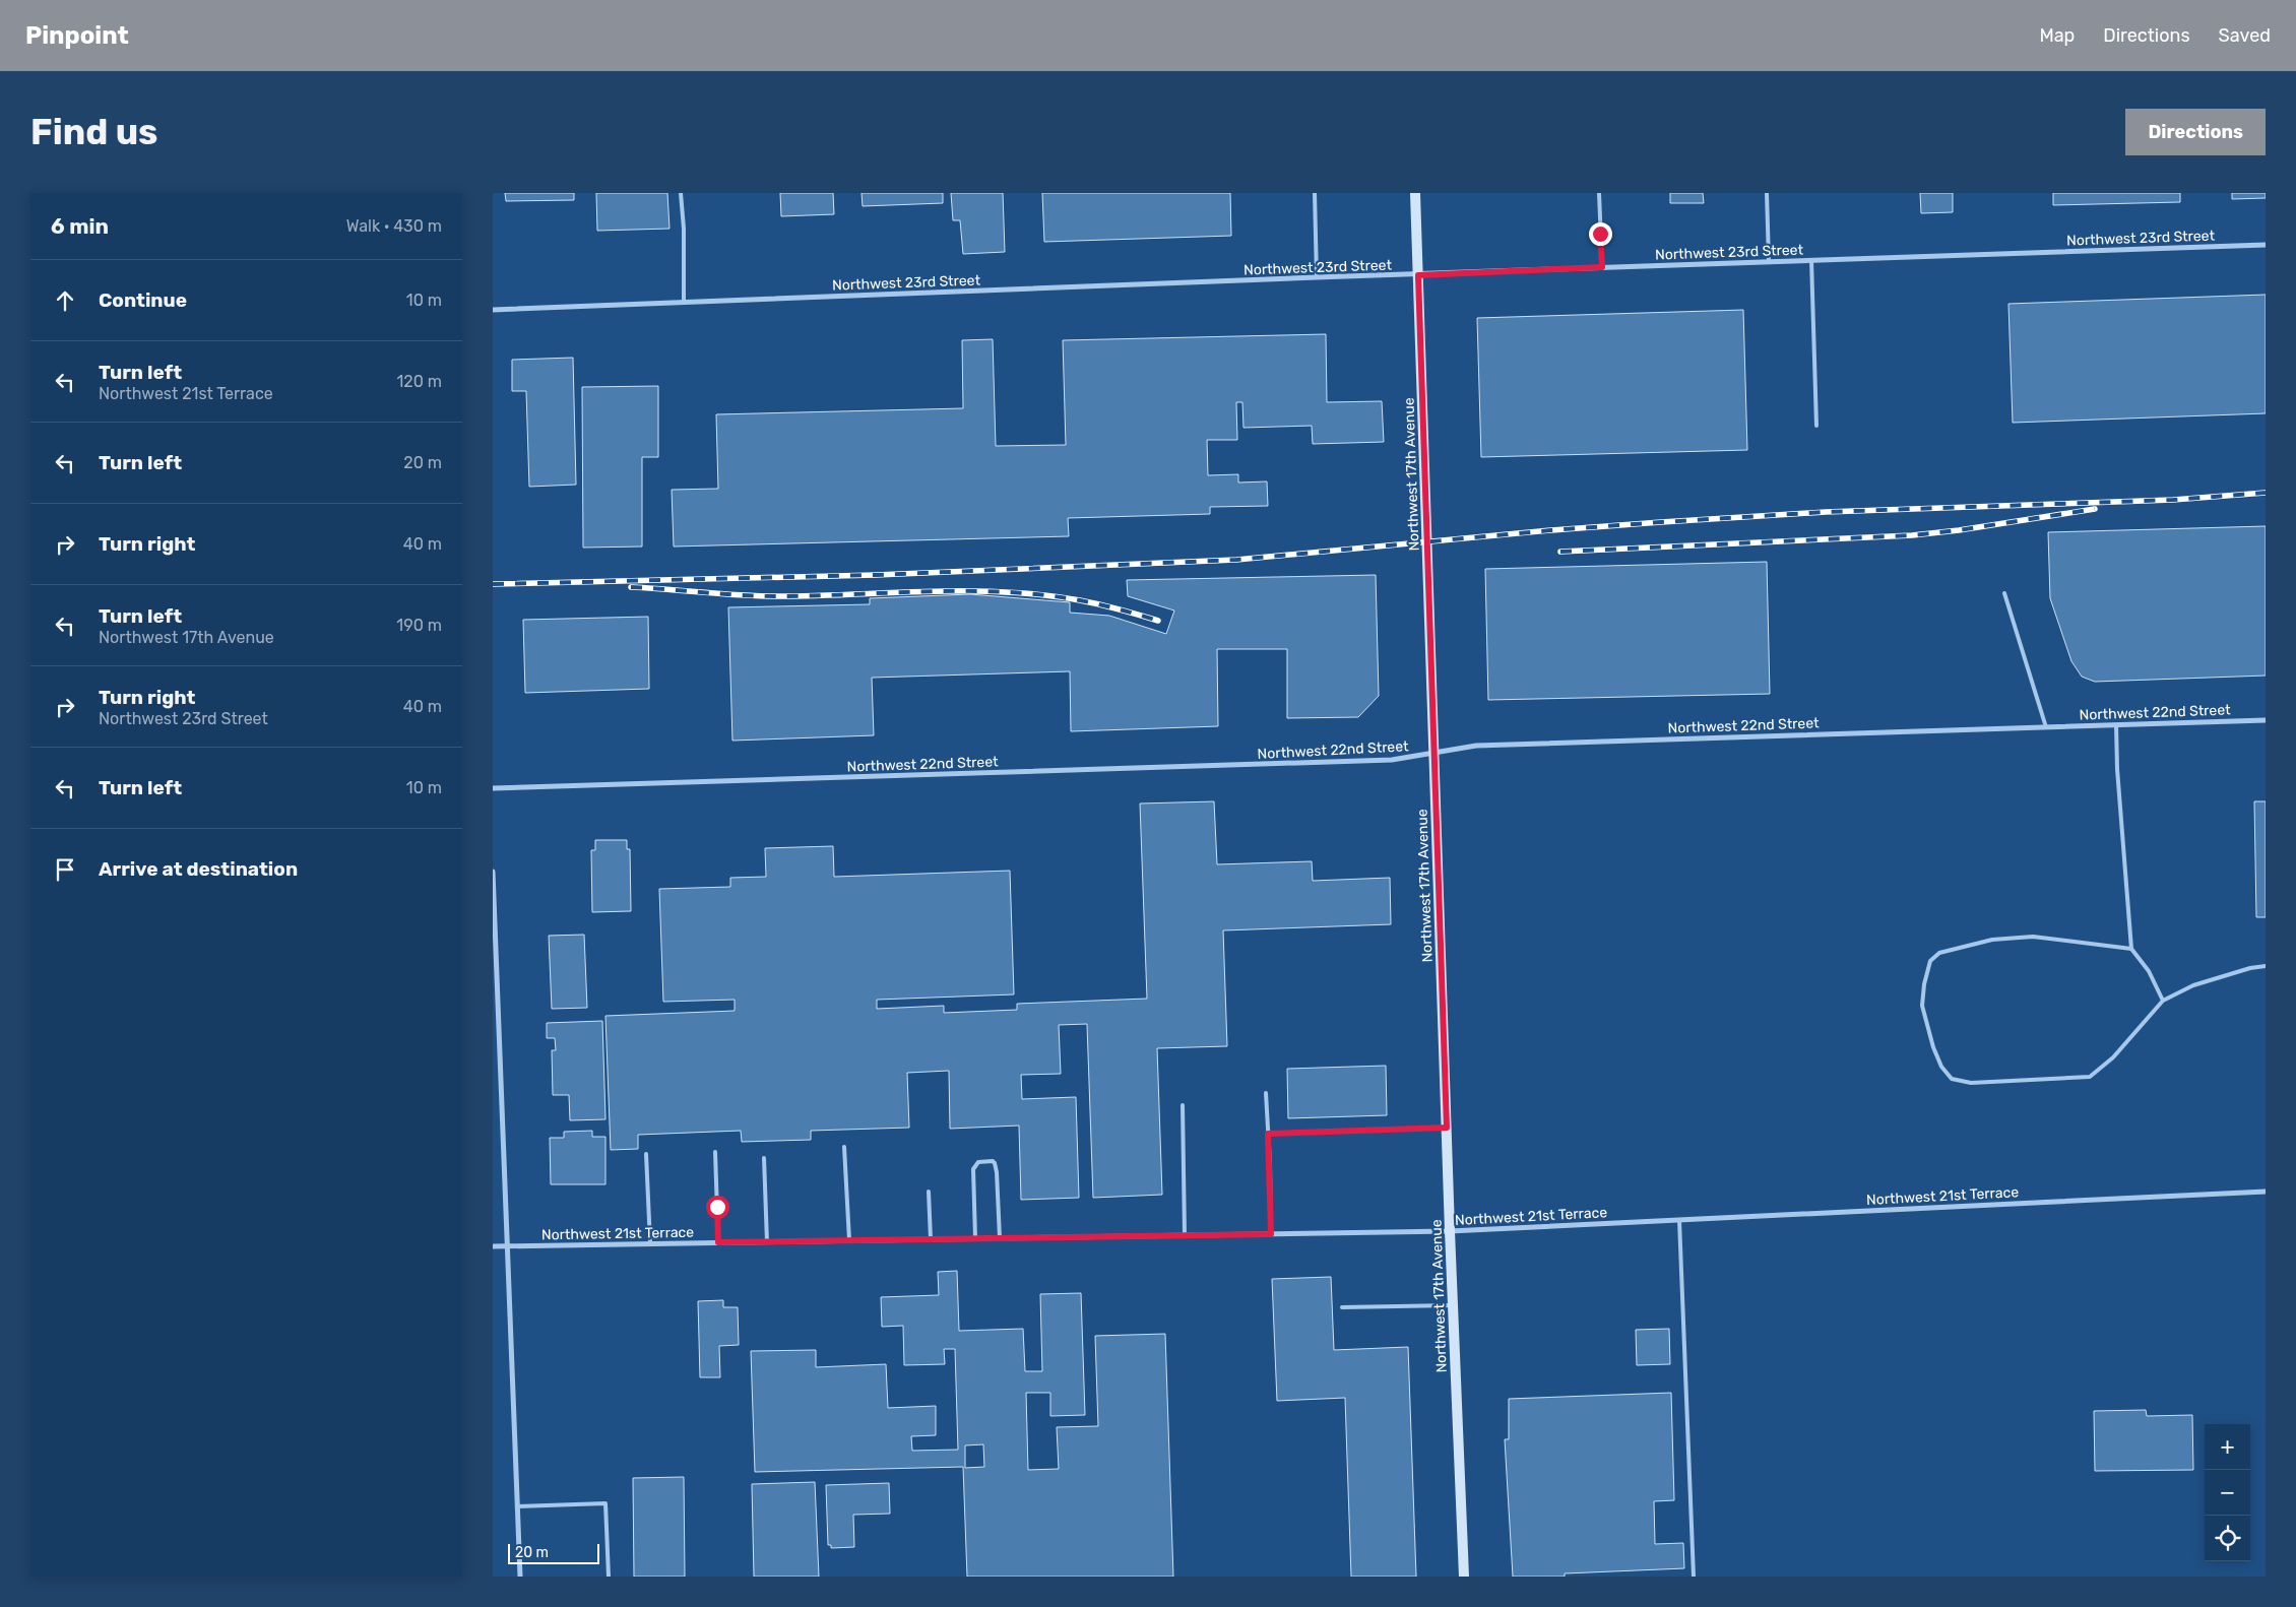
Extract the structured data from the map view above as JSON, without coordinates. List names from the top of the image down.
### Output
{
  "streets": {
    "main road": ["Northwest 17th Avenue"],
    "street": ["Northwest 23rd Street", "Northwest 22nd Street", "Northwest 21st Terrace"]
  },
  "crossings": [
    ["Northwest 23rd Street", "Northwest 17th Avenue"],
    ["Northwest 17th Avenue", "Northwest 22nd Street"],
    ["Northwest 17th Avenue", "Northwest 21st Terrace"]
  ],
  "scale_bar": "20 m",
  "page": {
    "header": "Pinpoint",
    "nav": ["Map", "Directions", "Saved"],
    "buttons": "Directions",
    "title": "Find us",
    "heading": ["6 min", "Walk · 430 m"],
    "list": [
      ["Continue", "10 m"],
      ["Turn left", "Northwest 21st Terrace", "120 m"],
      ["Turn left", "20 m"],
      ["Turn right", "40 m"],
      ["Turn left", "Northwest 17th Avenue", "190 m"],
      ["Turn right", "Northwest 23rd Street", "40 m"],
      ["Turn left", "10 m"],
      "Arrive at destination"
    ],
    "map_buttons": ["+", "−"],
    "scale": "20 m"
  }
}
